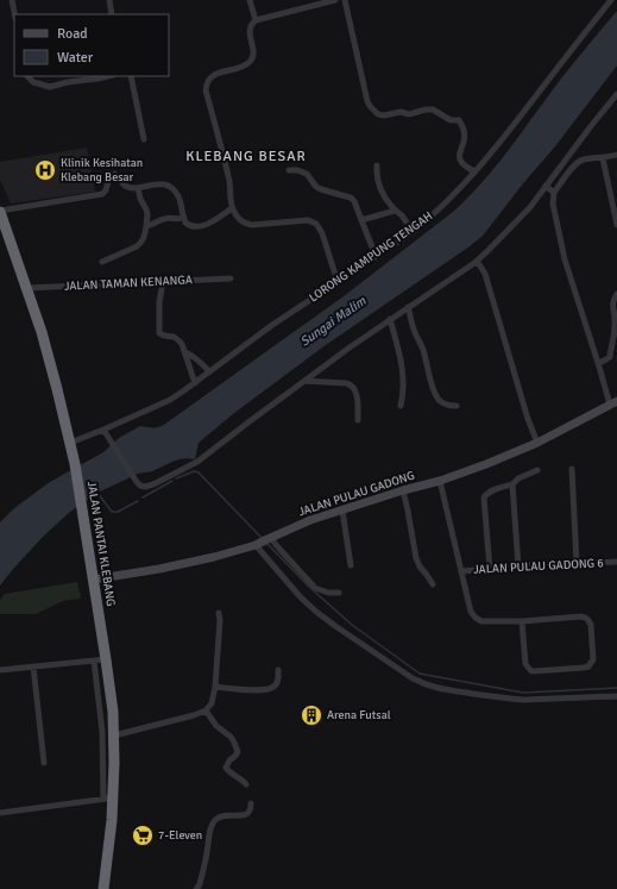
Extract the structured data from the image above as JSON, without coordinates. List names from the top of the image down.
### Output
{
  "streets": {
    "highway": ["JALAN PANTAI KLEBANG"],
    "main road": ["JALAN PULAU GADONG"],
    "street": ["LORONG KAMPUNG TENGAH", "JALAN TAMAN KENANGA", "JALAN PULAU GADONG 6"]
  },
  "crossings": [
    ["LORONG KAMPUNG TENGAH", "JALAN PANTAI KLEBANG"],
    ["JALAN TAMAN KENANGA", "JALAN PANTAI KLEBANG"],
    ["JALAN PULAU GADONG", "JALAN PANTAI KLEBANG"]
  ],
  "districts": ["KLEBANG BESAR"],
  "water": ["Sungai Malim"],
  "places": {
    "hospital": ["Klinik Kesihatan Klebang Besar"],
    "building": ["Arena Futsal"],
    "supermarket": ["7-Eleven"]
  },
  "legend": ["Road", "Water"]
}
